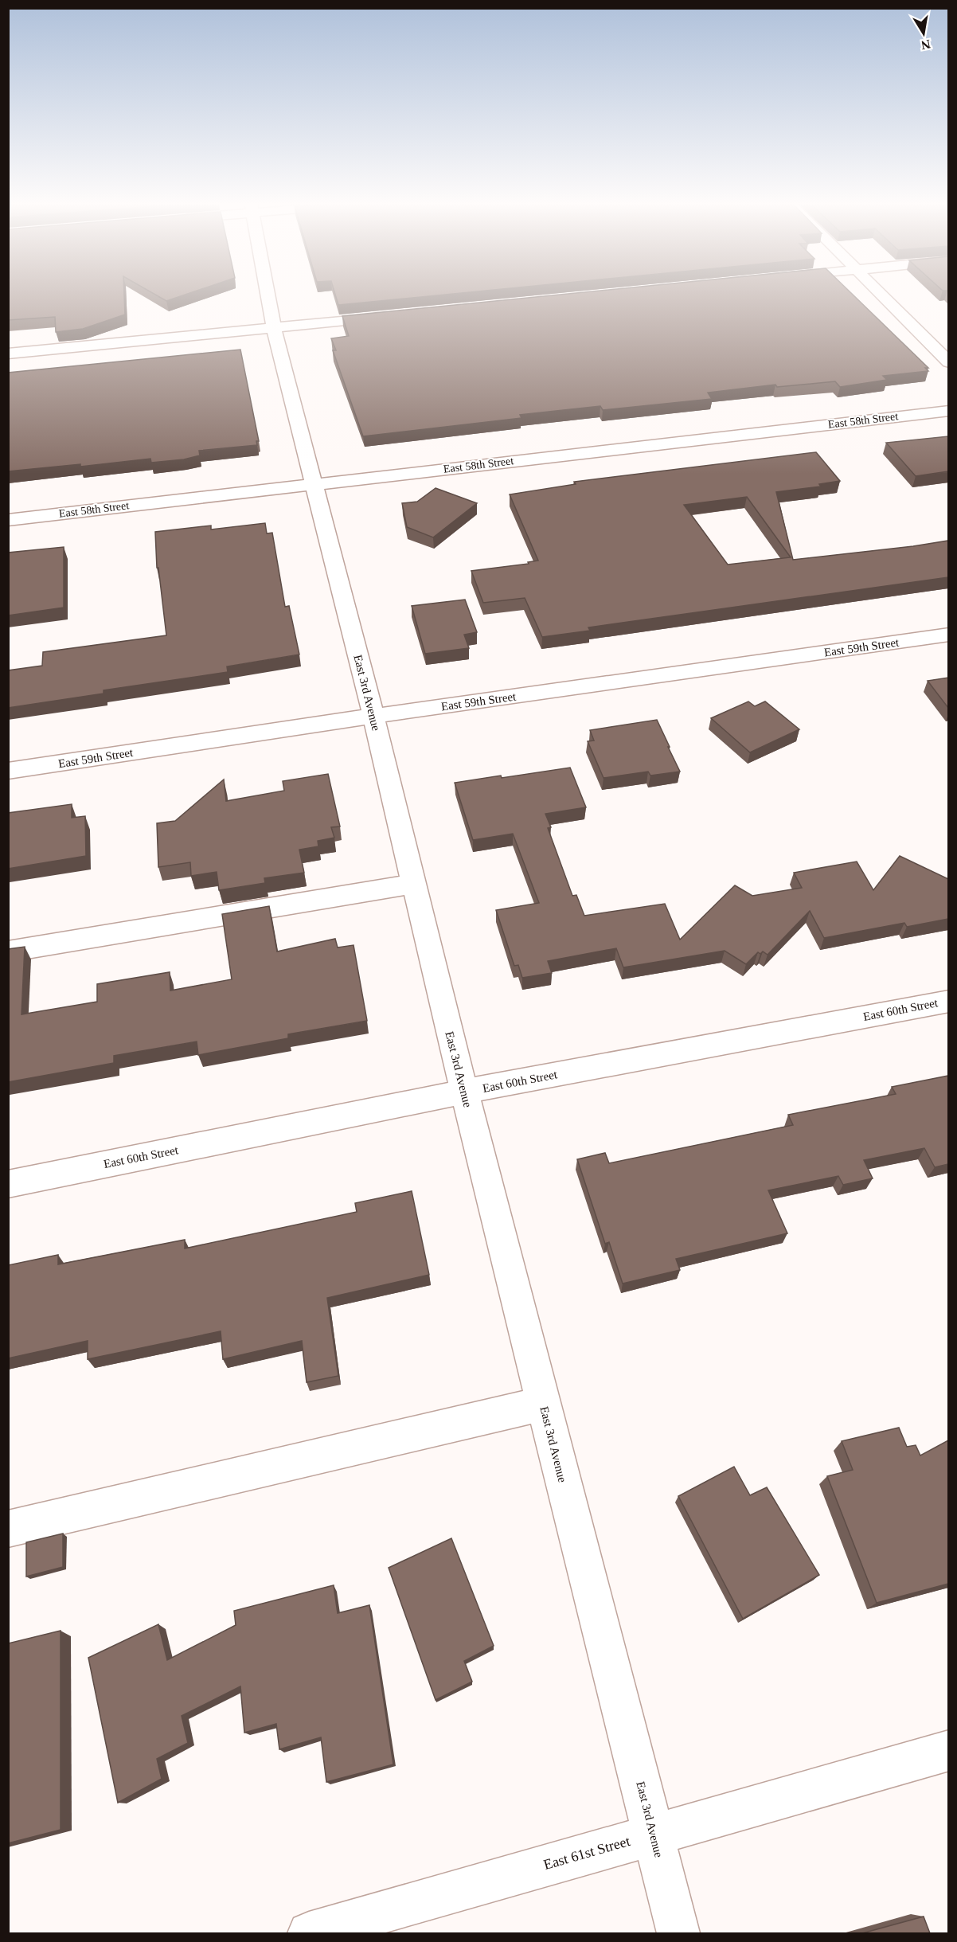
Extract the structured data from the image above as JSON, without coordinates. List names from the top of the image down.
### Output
{
  "streets": {
    "street": [
      "East 58th Street",
      "East 59th Street",
      "East 3rd Avenue",
      "East 60th Street",
      "East 61st Street"
    ]
  },
  "crossings": [
    ["East 58th Street", "East 3rd Avenue"],
    ["East 59th Street", "East 3rd Avenue"],
    ["East 3rd Avenue", "East 60th Street"],
    ["East 3rd Avenue", "East 61st Street"]
  ],
  "north": "bottom"
}
